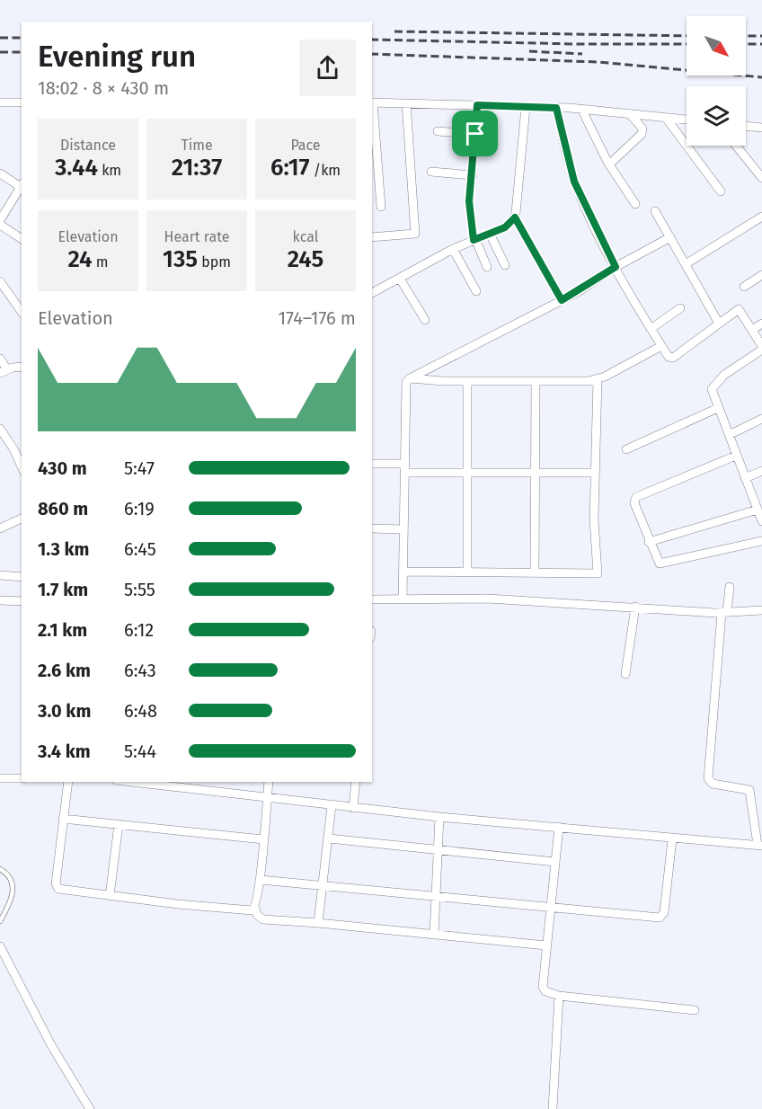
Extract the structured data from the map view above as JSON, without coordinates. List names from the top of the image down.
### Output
{
  "north": "bottom right",
  "page": {
    "heading": ["Evening run", "18:02 · 8 × 430 m"],
    "stats": [
      ["Distance", "3.44 km"],
      ["Time", "21:37"],
      ["Pace", "6:17 /km"],
      ["Elevation", "24 m"],
      ["Heart rate", "135 bpm"],
      ["kcal", "245"]
    ],
    "chart": ["Elevation", "174–176 m"],
    "list": [
      {
        "name": "430 m",
        "note": "5:47"
      },
      {
        "name": "860 m",
        "note": "6:19"
      },
      {
        "name": "1.3 km",
        "note": "6:45"
      },
      {
        "name": "1.7 km",
        "note": "5:55"
      },
      {
        "name": "2.1 km",
        "note": "6:12"
      },
      {
        "name": "2.6 km",
        "note": "6:43"
      },
      {
        "name": "3.0 km",
        "note": "6:48"
      },
      {
        "name": "3.4 km",
        "note": "5:44"
      }
    ]
  }
}
